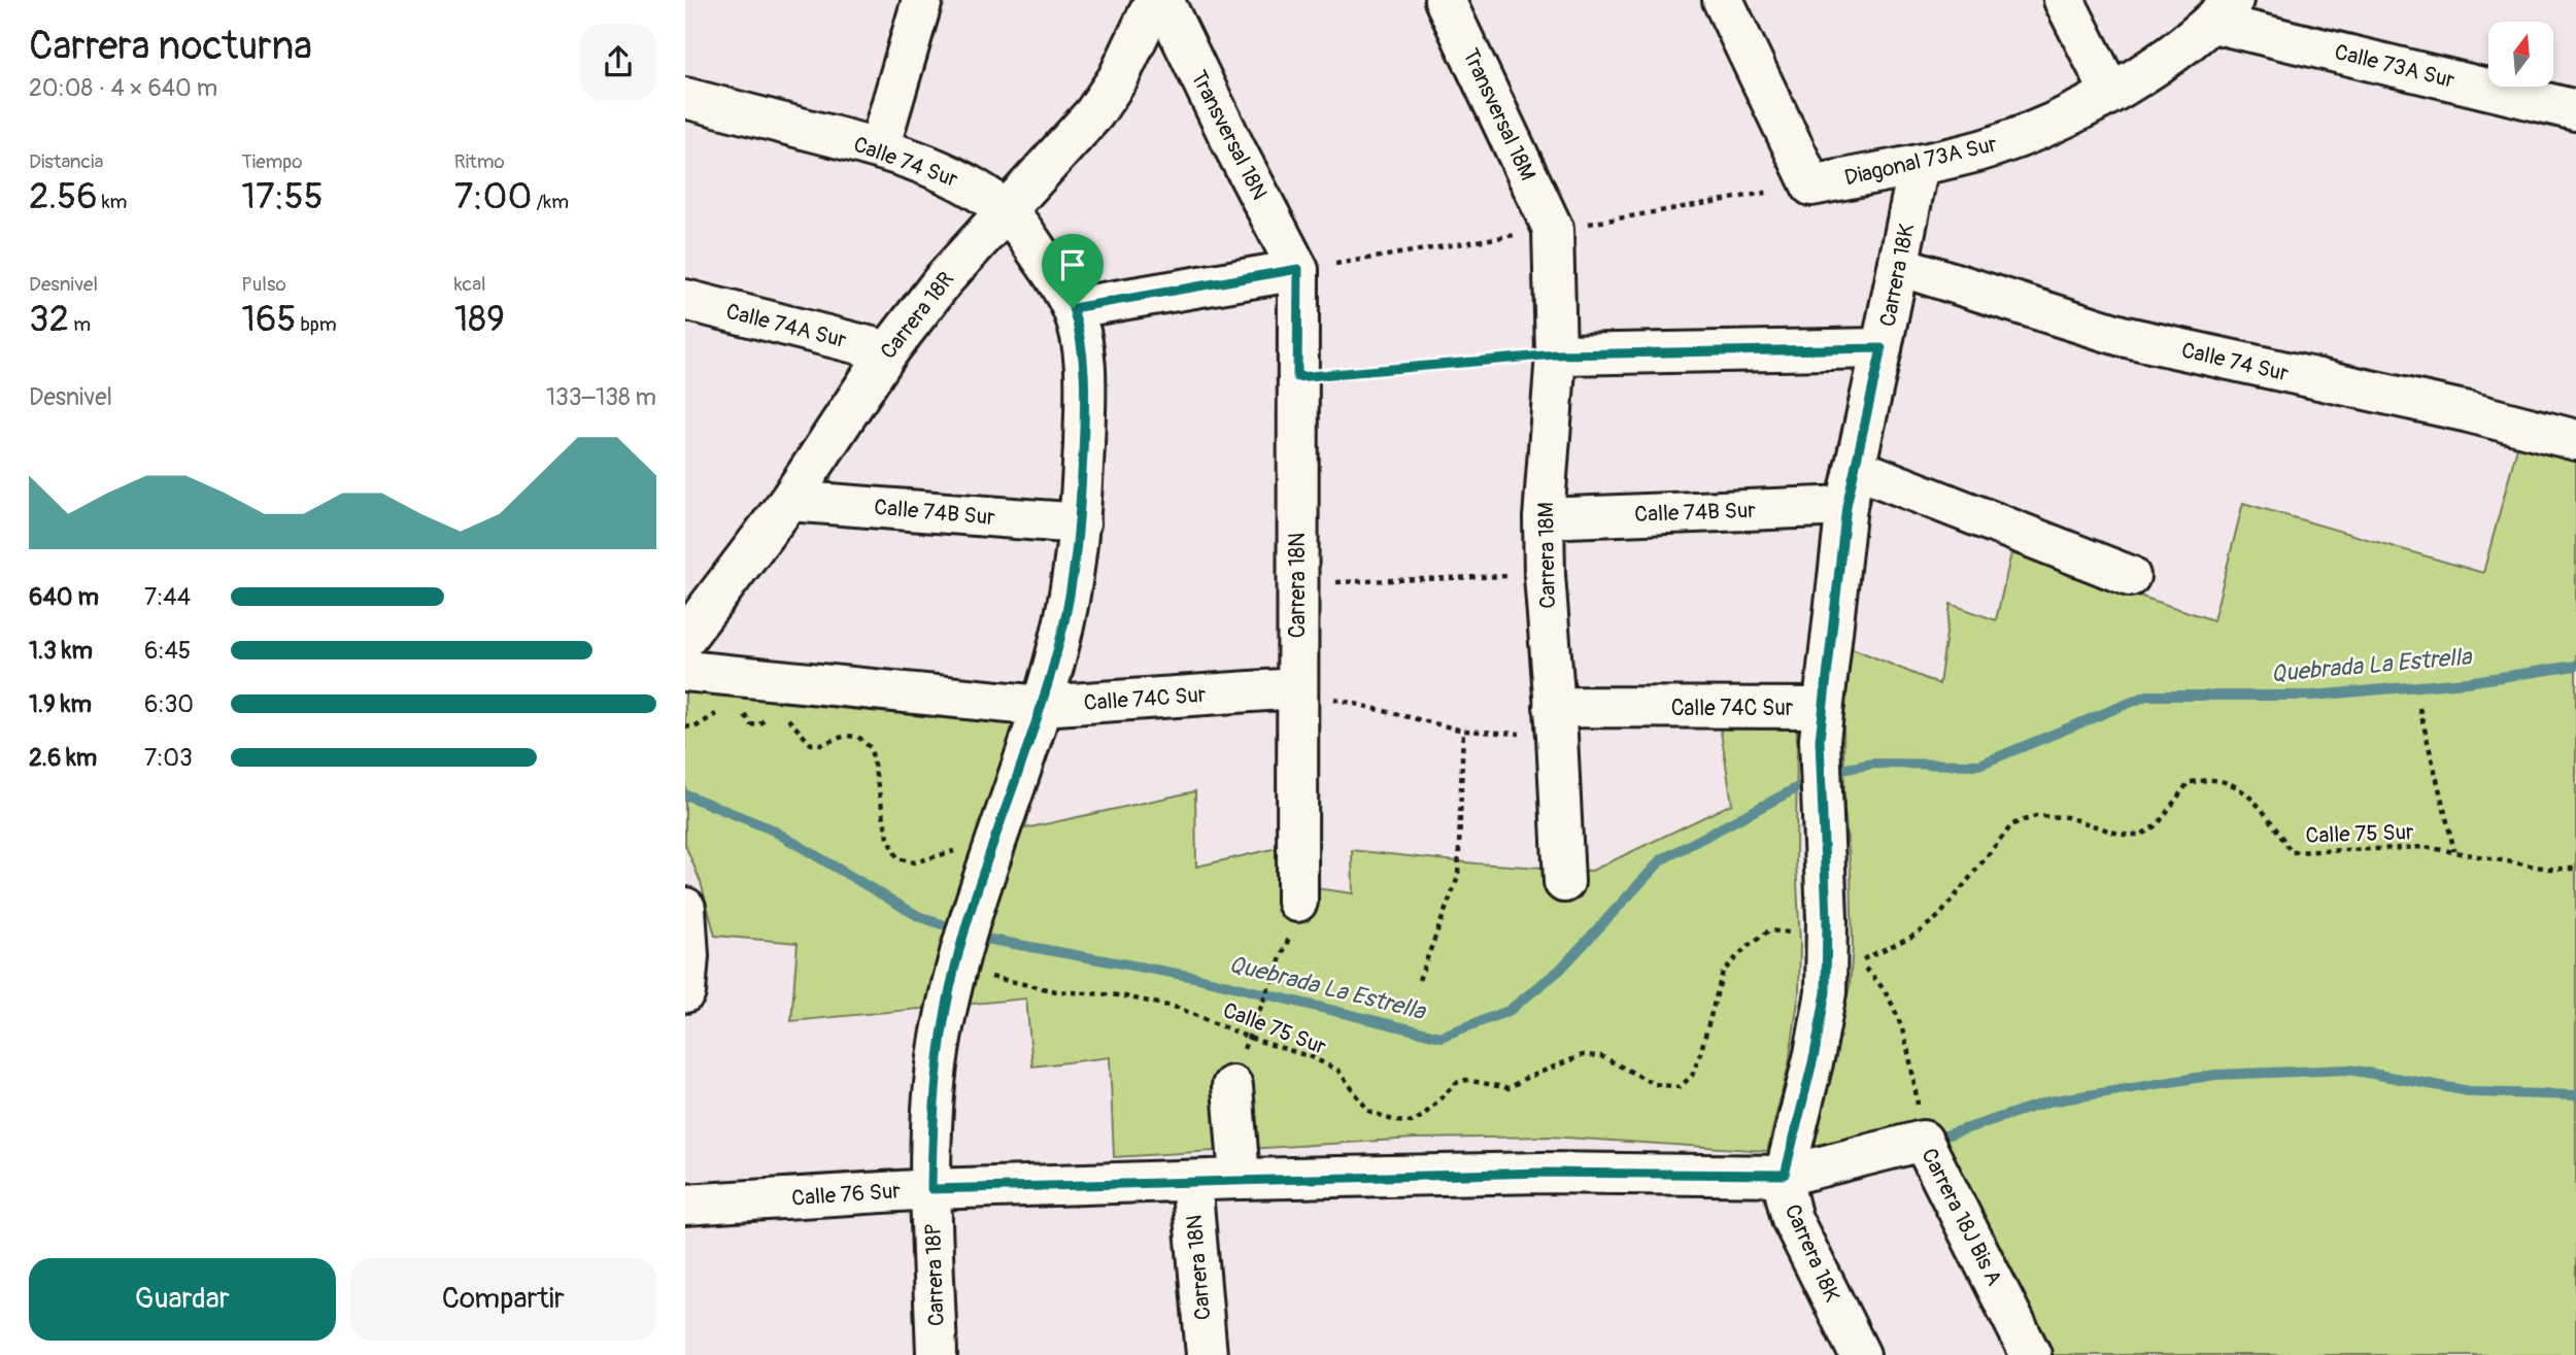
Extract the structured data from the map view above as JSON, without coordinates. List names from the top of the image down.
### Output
{
  "streets": {
    "street": [
      "Calle 73A Sur",
      "Transversal 18M",
      "Transversal 18N",
      "Diagonal 73A Sur",
      "Calle 74 Sur",
      "Carrera 18K",
      "Carrera 18R",
      "Calle 74A Sur",
      "Calle 74B Sur",
      "Carrera 18M",
      "Carrera 18N",
      "Calle 74C Sur",
      "Calle 76 Sur",
      "Carrera 18J Bis A",
      "Carrera 18P"
    ],
    "path": ["Calle 75 Sur"]
  },
  "crossings": [
    ["Calle 73A Sur", "Diagonal 73A Sur"],
    ["Transversal 18M", "Carrera 18M"],
    ["Transversal 18N", "Carrera 18N"],
    ["Diagonal 73A Sur", "Carrera 18K"],
    ["Calle 74 Sur", "Carrera 18K"],
    ["Calle 74 Sur", "Carrera 18R"],
    ["Calle 74 Sur", "Carrera 18P"],
    ["Carrera 18K", "Calle 74B Sur"],
    ["Carrera 18K", "Calle 74C Sur"],
    ["Carrera 18K", "Calle 75 Sur"],
    ["Carrera 18K", "Calle 76 Sur"],
    ["Carrera 18K", "Carrera 18J Bis A"],
    ["Carrera 18R", "Calle 74A Sur"],
    ["Carrera 18R", "Calle 74B Sur"],
    ["Calle 74B Sur", "Carrera 18M"],
    ["Calle 74B Sur", "Carrera 18P"],
    ["Carrera 18M", "Calle 74C Sur"],
    ["Carrera 18N", "Calle 74C Sur"],
    ["Carrera 18N", "Calle 76 Sur"],
    ["Calle 74C Sur", "Carrera 18P"],
    ["Calle 75 Sur", "Carrera 18J Bis A"],
    ["Calle 75 Sur", "Carrera 18P"],
    ["Calle 76 Sur", "Carrera 18J Bis A"],
    ["Calle 76 Sur", "Carrera 18P"]
  ],
  "water": ["Quebrada La Estrella"],
  "north": "top",
  "page": {
    "heading": ["Carrera nocturna", "20:08 · 4 × 640 m"],
    "stats": [
      ["Distancia", "2.56 km"],
      ["Tiempo", "17:55"],
      ["Ritmo", "7:00 /km"],
      ["Desnivel", "32 m"],
      ["Pulso", "165 bpm"],
      ["kcal", "189"]
    ],
    "chart": ["Desnivel", "133–138 m"],
    "list": [
      {
        "name": "640 m",
        "note": "7:44"
      },
      {
        "name": "1.3 km",
        "note": "6:45"
      },
      {
        "name": "1.9 km",
        "note": "6:30"
      },
      {
        "name": "2.6 km",
        "note": "7:03"
      }
    ],
    "buttons": ["Guardar", "Compartir"]
  }
}
